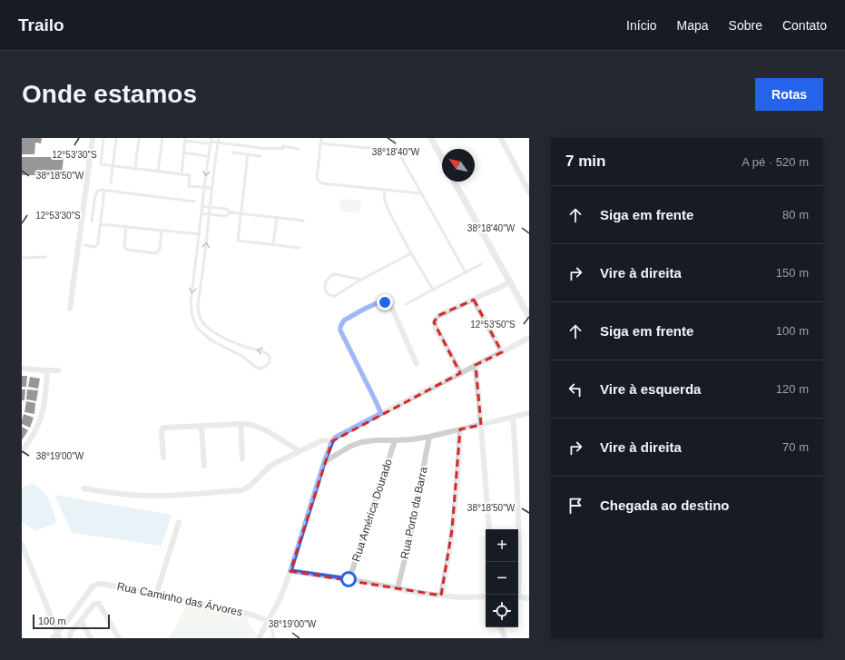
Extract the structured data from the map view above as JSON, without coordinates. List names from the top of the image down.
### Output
{
  "streets": {
    "street": ["Rua América Dourado", "Rua Porto da Barra", "Rua Caminho das Árvores"]
  },
  "scale_bar": "100 m",
  "north": "top left",
  "page": {
    "header": "Trailo",
    "nav": [
      "Início",
      "Mapa",
      "Sobre",
      "Contato"
    ],
    "buttons": "Rotas",
    "title": "Onde estamos",
    "heading": ["7 min", "A pé · 520 m"],
    "list": [
      ["Siga em frente", "80 m"],
      ["Vire à direita", "150 m"],
      ["Siga em frente", "100 m"],
      ["Vire à esquerda", "120 m"],
      ["Vire à direita", "70 m"],
      "Chegada ao destino"
    ],
    "map_buttons": ["+", "−"],
    "scale": "100 m"
  },
  "coordinates": [
    "38°18'40\"W",
    "12°53'30\"S",
    "38°18'50\"W",
    "12°53'50\"S",
    "38°19'00\"W"
  ]
}
